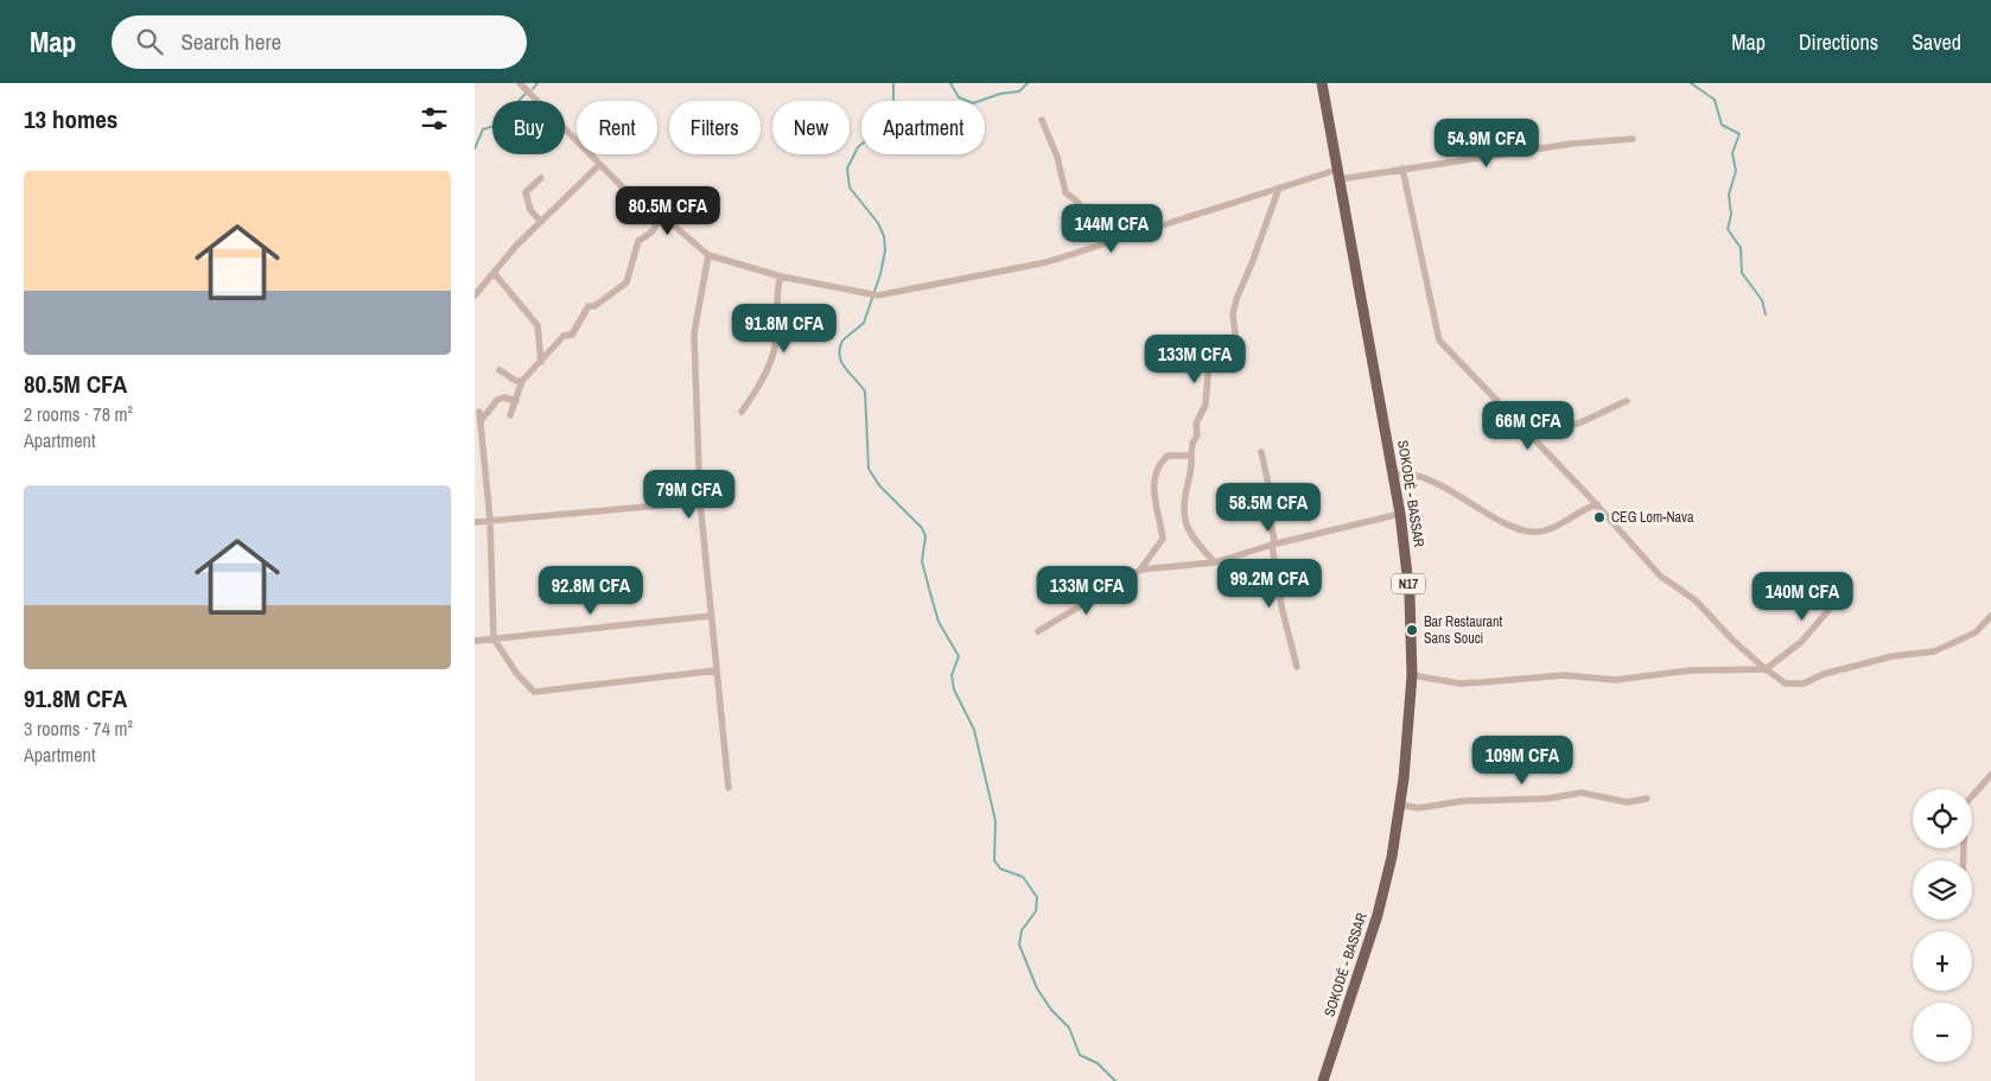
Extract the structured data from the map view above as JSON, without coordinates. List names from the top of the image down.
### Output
{
  "streets": {
    "main road": ["SOKODÉ - BASSAR", "N17"]
  },
  "places": ["CEG Lom-Nava", "Bar Restaurant Sans Souci"],
  "page": {
    "header": "Map",
    "search": "Search here",
    "nav": ["Map", "Directions", "Saved"],
    "heading": "13 homes",
    "chip": [
      "Buy",
      "Rent",
      "Filters",
      "New",
      "Apartment"
    ],
    "price": [
      "54.9M CFA",
      "80.5M CFA",
      "144M CFA",
      "91.8M CFA",
      "133M CFA",
      "66M CFA",
      "79M CFA",
      "58.5M CFA",
      "99.2M CFA",
      "92.8M CFA",
      "133M CFA",
      "140M CFA",
      "109M CFA"
    ],
    "list": [
      {
        "name": "80.5M CFA",
        "note": "2 rooms · 78 m² · Apartment"
      },
      {
        "name": "91.8M CFA",
        "note": "3 rooms · 74 m² · Apartment"
      }
    ],
    "map_buttons": ["+", "−"]
  }
}
